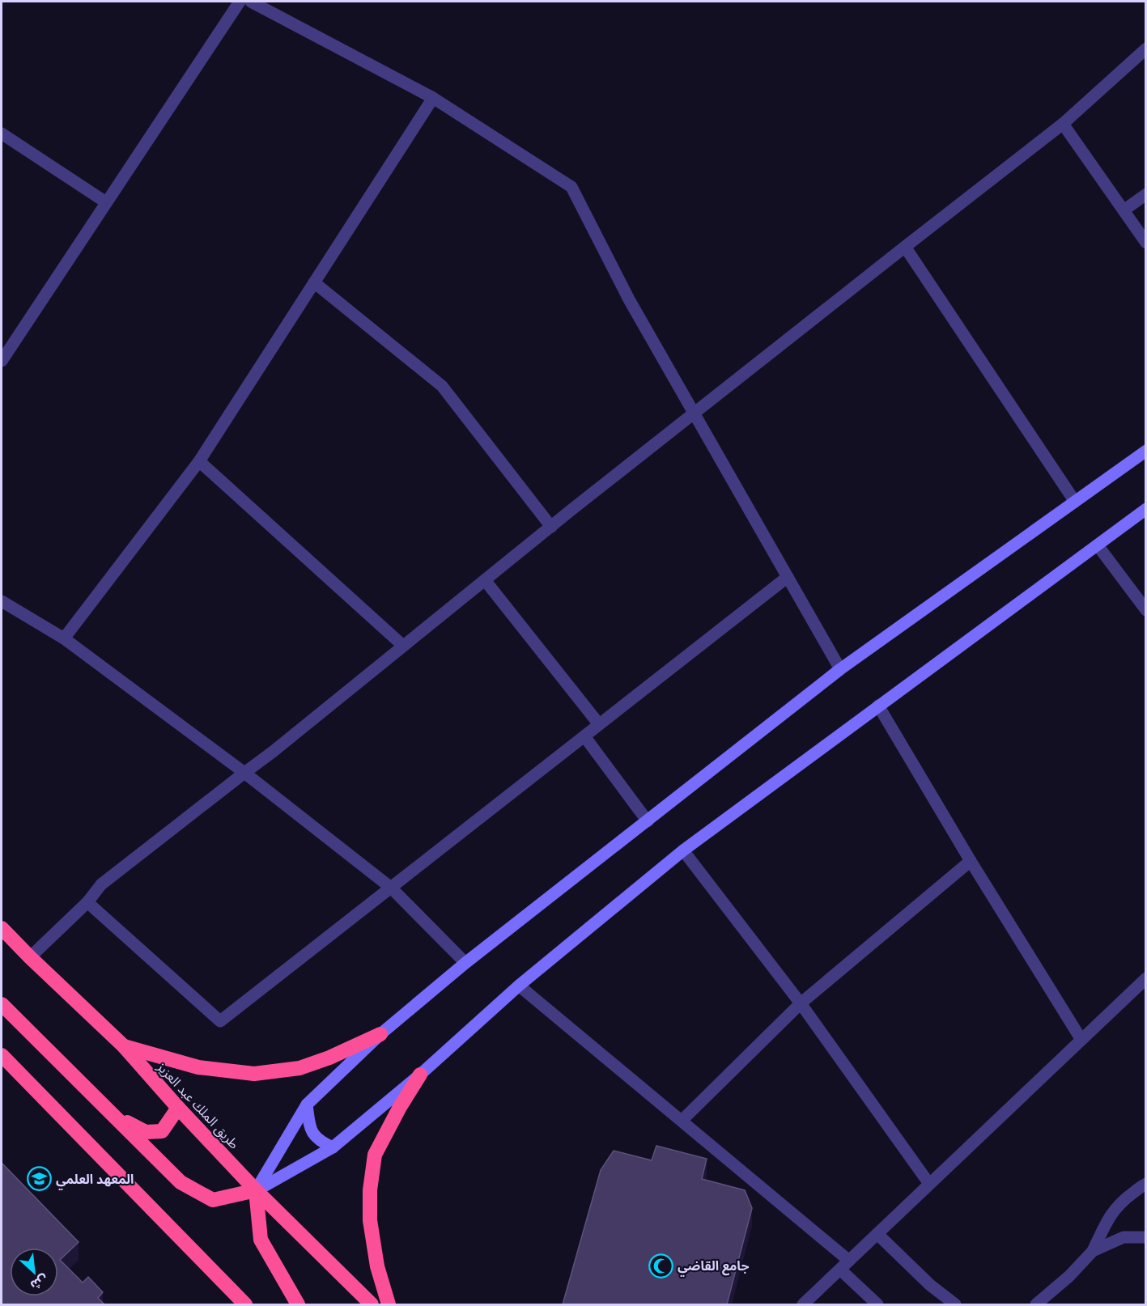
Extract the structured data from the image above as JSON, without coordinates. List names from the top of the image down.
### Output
{
  "streets": {
    "highway": ["طريق الملك عبد العزيز"]
  },
  "places": {
    "school or university": ["المعهد العلمي"],
    "mosque": ["جامع القاضي"]
  },
  "north": "bottom right"
}
